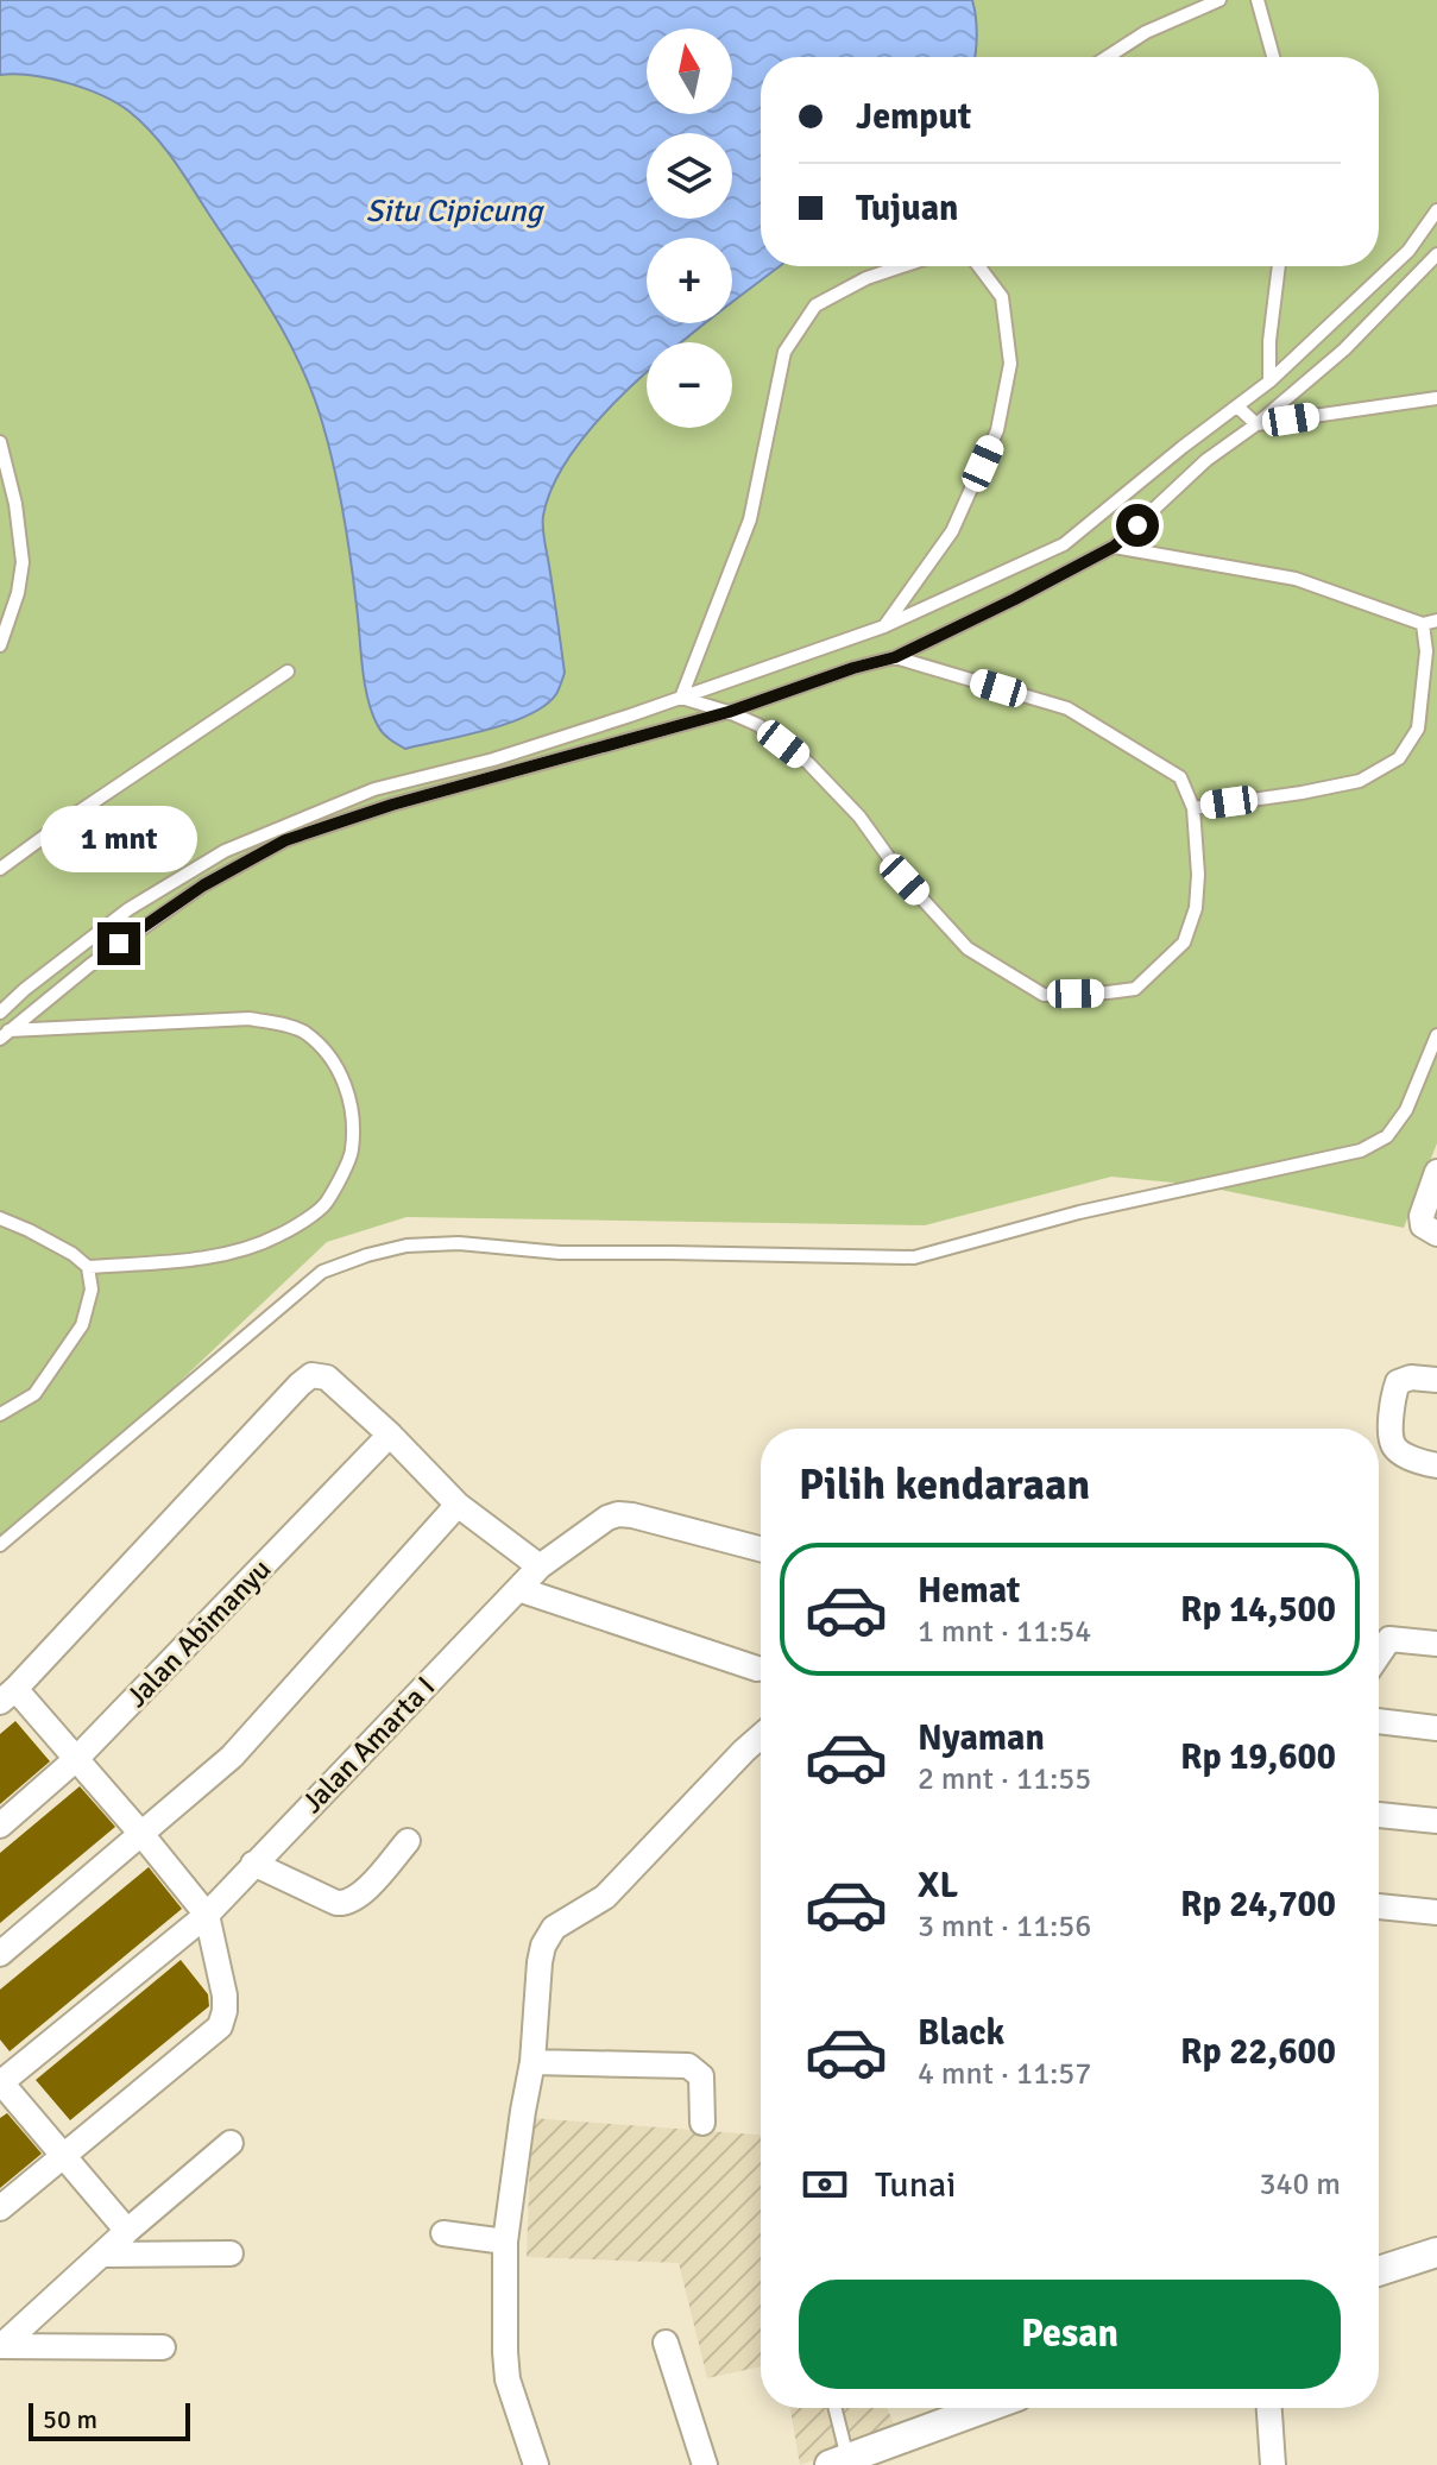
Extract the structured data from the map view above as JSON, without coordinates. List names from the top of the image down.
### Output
{
  "streets": {
    "street": ["Jalan Abimanyu", "Jalan Amarta I"]
  },
  "water": ["Situ Cipicung"],
  "scale_bar": "50 m",
  "north": "top",
  "page": {
    "map_buttons": ["+", "−"],
    "banner": ["Jemput", "Tujuan"],
    "bubble": "1 mnt",
    "heading": "Pilih kendaraan",
    "list": [
      {
        "name": "Hemat",
        "note": "1 mnt · 11:54",
        "value": "Rp 14,500"
      },
      {
        "name": "Nyaman",
        "note": "2 mnt · 11:55",
        "value": "Rp 19,600"
      },
      {
        "name": "XL",
        "note": "3 mnt · 11:56",
        "value": "Rp 24,700"
      },
      {
        "name": "Black",
        "note": "4 mnt · 11:57",
        "value": "Rp 22,600"
      }
    ],
    "pay": ["Tunai", "340 m"],
    "buttons": "Pesan",
    "scale": "50 m"
  }
}
